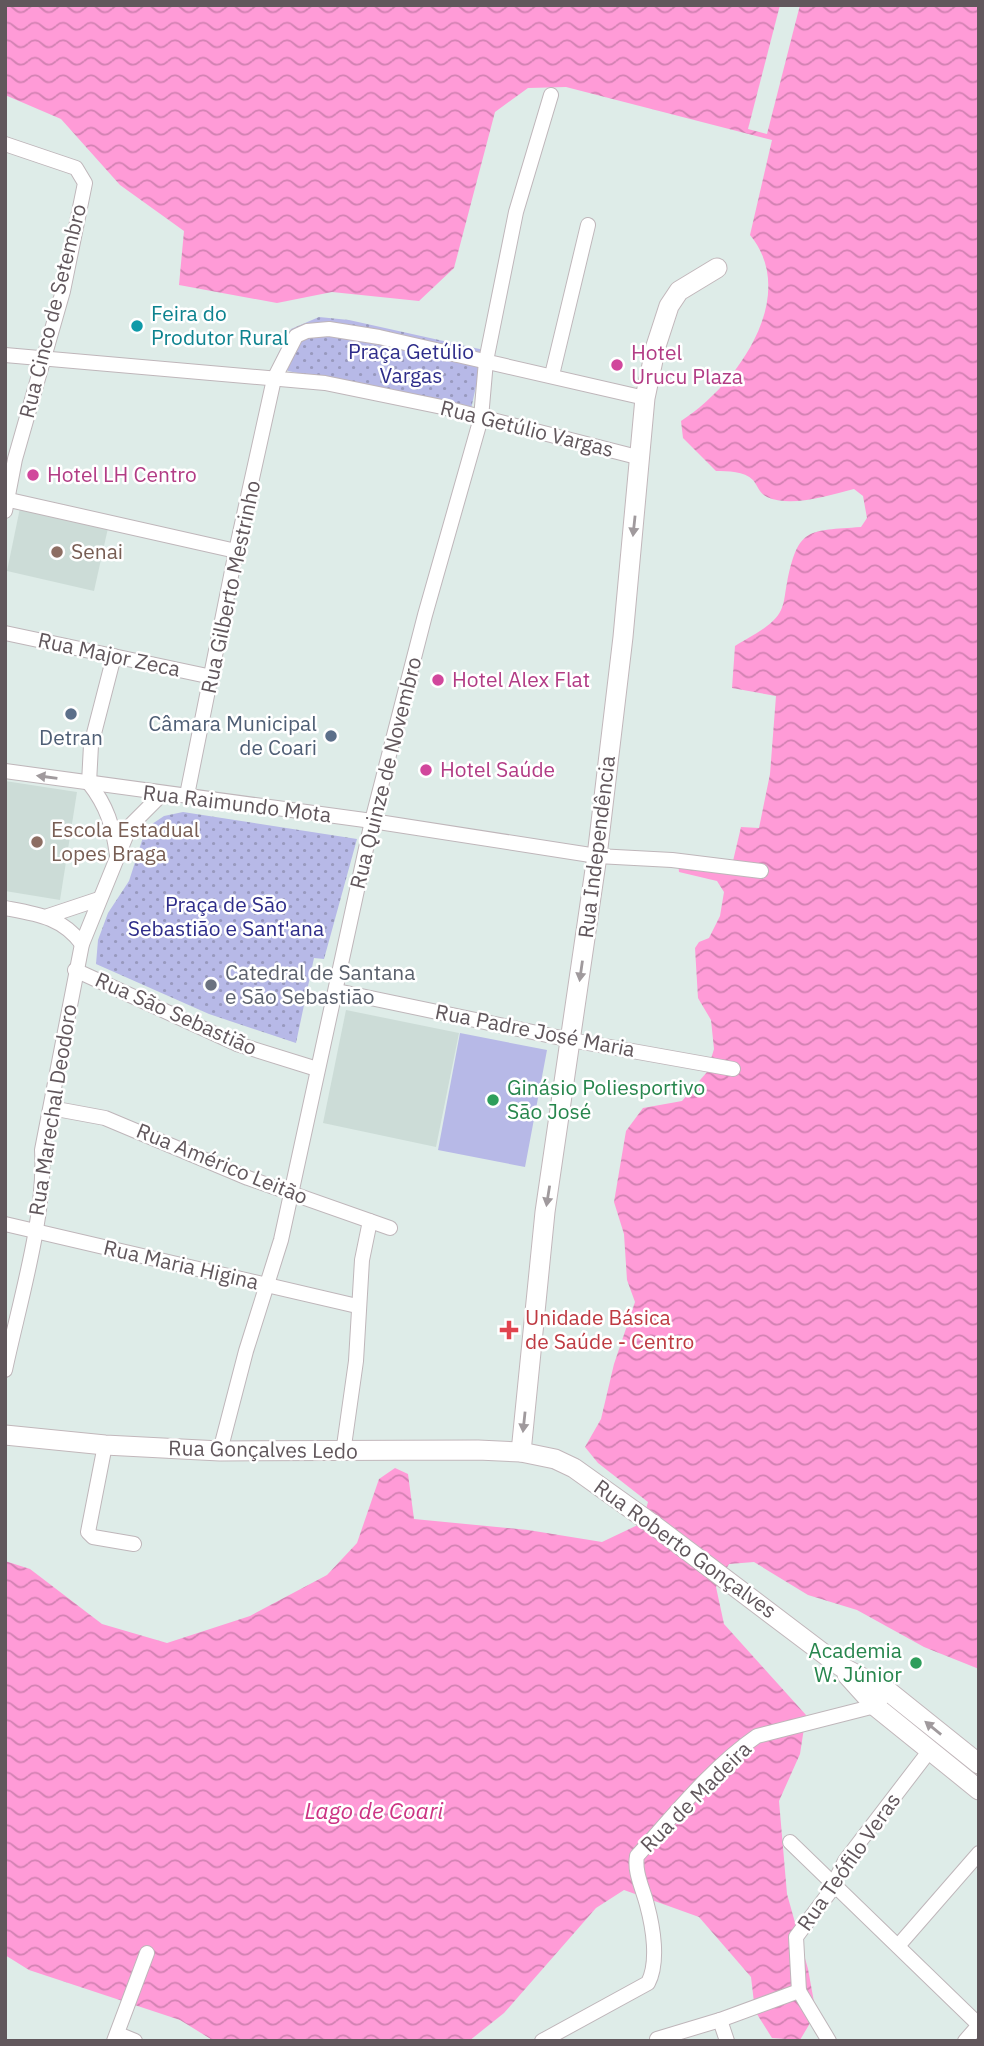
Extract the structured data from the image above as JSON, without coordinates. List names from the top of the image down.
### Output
{
  "streets": {
    "main road": ["Rua Independência", "Rua Gonçalves Ledo", "Rua Roberto Gonçalves"],
    "street": [
      "Rua Cinco de Setembro",
      "Rua Getúlio Vargas",
      "Rua Gilberto Mestrinho",
      "Rua Major Zeca",
      "Rua Quinze de Novembro",
      "Rua Raimundo Mota",
      "Rua São Sebastião",
      "Rua Padre José Maria",
      "Rua Marechal Deodoro",
      "Rua Américo Leitão",
      "Rua Maria Higina",
      "Rua de Madeira",
      "Rua Teófilo Veras"
    ]
  },
  "crossings": [
    ["Rua Cinco de Setembro", "Rua Getúlio Vargas"],
    ["Rua Getúlio Vargas", "Rua Gilberto Mestrinho"],
    ["Rua Getúlio Vargas", "Rua Quinze de Novembro"],
    ["Rua Getúlio Vargas", "Rua Independência"],
    ["Rua Gilberto Mestrinho", "Rua Major Zeca"],
    ["Rua Gilberto Mestrinho", "Rua Raimundo Mota"],
    ["Rua Quinze de Novembro", "Rua Raimundo Mota"],
    ["Rua Quinze de Novembro", "Rua São Sebastião"],
    ["Rua Quinze de Novembro", "Rua Padre José Maria"],
    ["Rua Quinze de Novembro", "Rua Américo Leitão"],
    ["Rua Quinze de Novembro", "Rua Maria Higina"],
    ["Rua Quinze de Novembro", "Rua Gonçalves Ledo"],
    ["Rua Raimundo Mota", "Rua Independência"],
    ["Rua Raimundo Mota", "Rua Marechal Deodoro"],
    ["Rua Independência", "Rua Padre José Maria"],
    ["Rua Independência", "Rua Gonçalves Ledo"],
    ["Rua Independência", "Rua Roberto Gonçalves"],
    ["Rua São Sebastião", "Rua Marechal Deodoro"],
    ["Rua Marechal Deodoro", "Rua Américo Leitão"],
    ["Rua Marechal Deodoro", "Rua Maria Higina"],
    ["Rua Gonçalves Ledo", "Rua Roberto Gonçalves"],
    ["Rua Roberto Gonçalves", "Rua de Madeira"],
    ["Rua Roberto Gonçalves", "Rua Teófilo Veras"]
  ],
  "one_way": ["Rua Independência"],
  "water": ["Lago de Coari"],
  "parks": ["Praça Getúlio Vargas", "Praça de São Sebastião e Sant'ana"],
  "places": {
    "other": [
      "Feira do Produtor Rural",
      "Hotel Urucu Plaza",
      "Hotel LH Centro",
      "Senai",
      "Hotel Alex Flat",
      "Detran",
      "Câmara Municipal de Coari",
      "Hotel Saúde",
      "Escola Estadual Lopes Braga",
      "Catedral de Santana e São Sebastião",
      "Ginásio Poliesportivo São José",
      "Academia W. Júnior"
    ],
    "health": ["Unidade Básica de Saúde - Centro"]
  }
}
